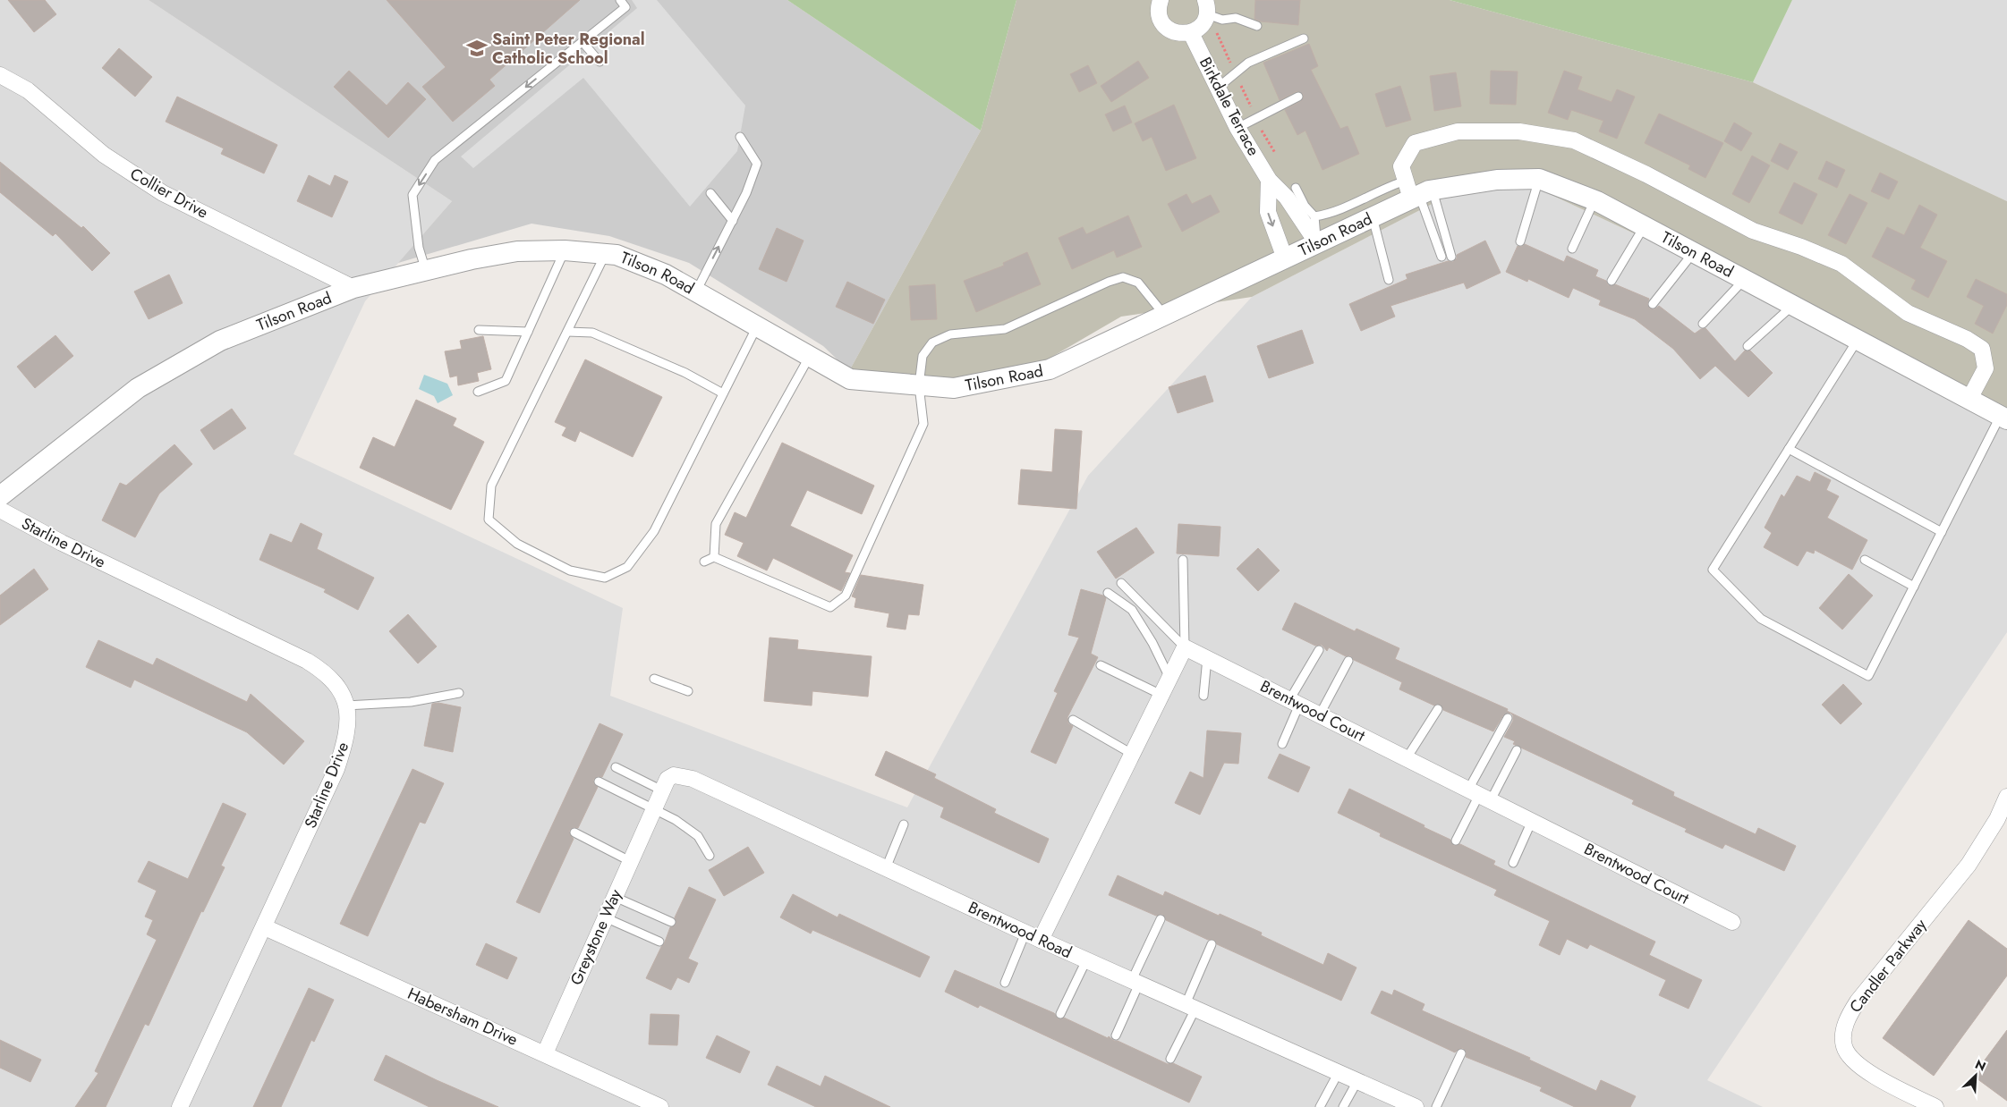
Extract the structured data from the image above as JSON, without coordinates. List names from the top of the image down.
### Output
{
  "streets": {
    "street": [
      "Birkdale Terrace",
      "Collier Drive",
      "Tilson Road",
      "Starline Drive",
      "Brentwood Court",
      "Brentwood Road",
      "Greystone Way",
      "Candler Parkway",
      "Habersham Drive"
    ]
  },
  "crossings": [
    ["Birkdale Terrace", "Tilson Road"],
    ["Collier Drive", "Tilson Road"],
    ["Starline Drive", "Habersham Drive"],
    ["Brentwood Road", "Greystone Way"],
    ["Greystone Way", "Habersham Drive"]
  ],
  "places": {
    "school or university": ["Saint Peter Regional Catholic School"]
  },
  "north": "top right"
}
